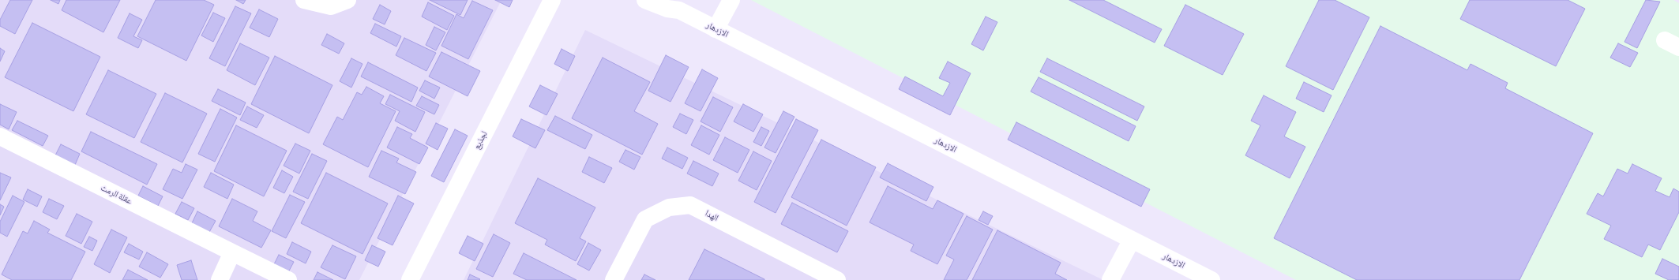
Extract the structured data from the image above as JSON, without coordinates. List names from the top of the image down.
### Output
{
  "streets": {
    "street": [
      "الازدهار",
      "لجذيع",
      "عقلة الرمث",
      "الهدا"
    ]
  }
}
